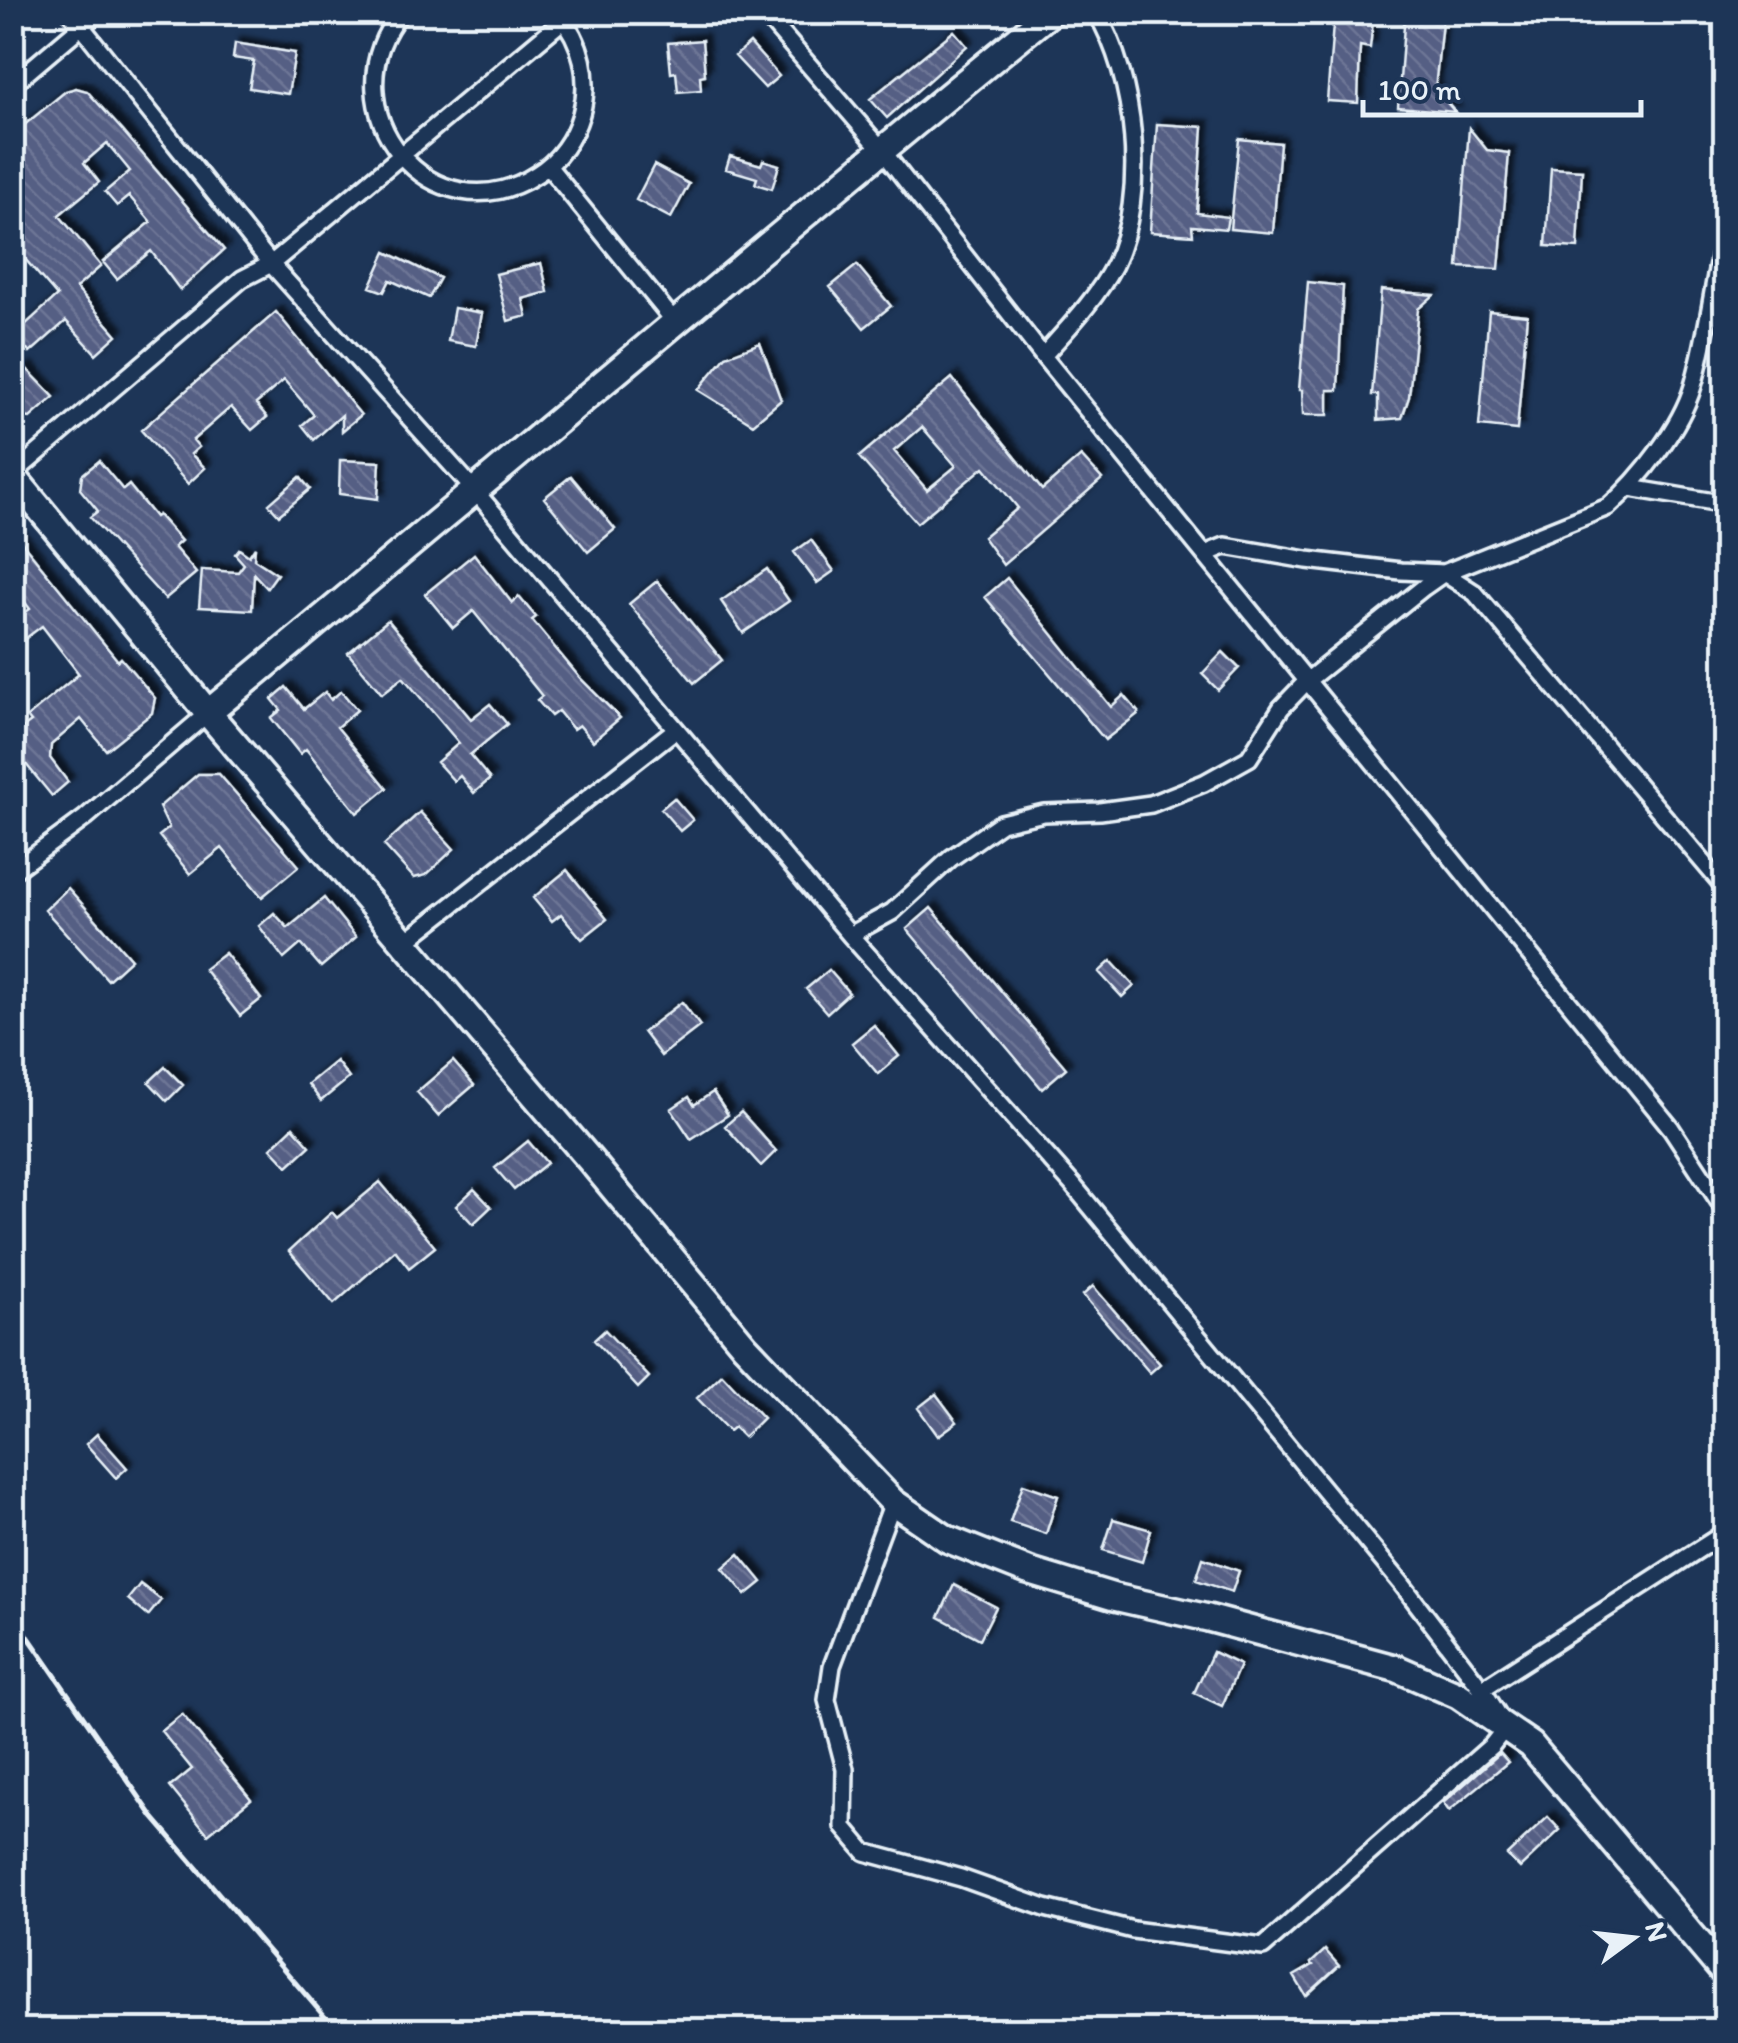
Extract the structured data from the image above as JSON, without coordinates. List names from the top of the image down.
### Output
{
  "scale_bar": "100 m",
  "north": "right"
}
